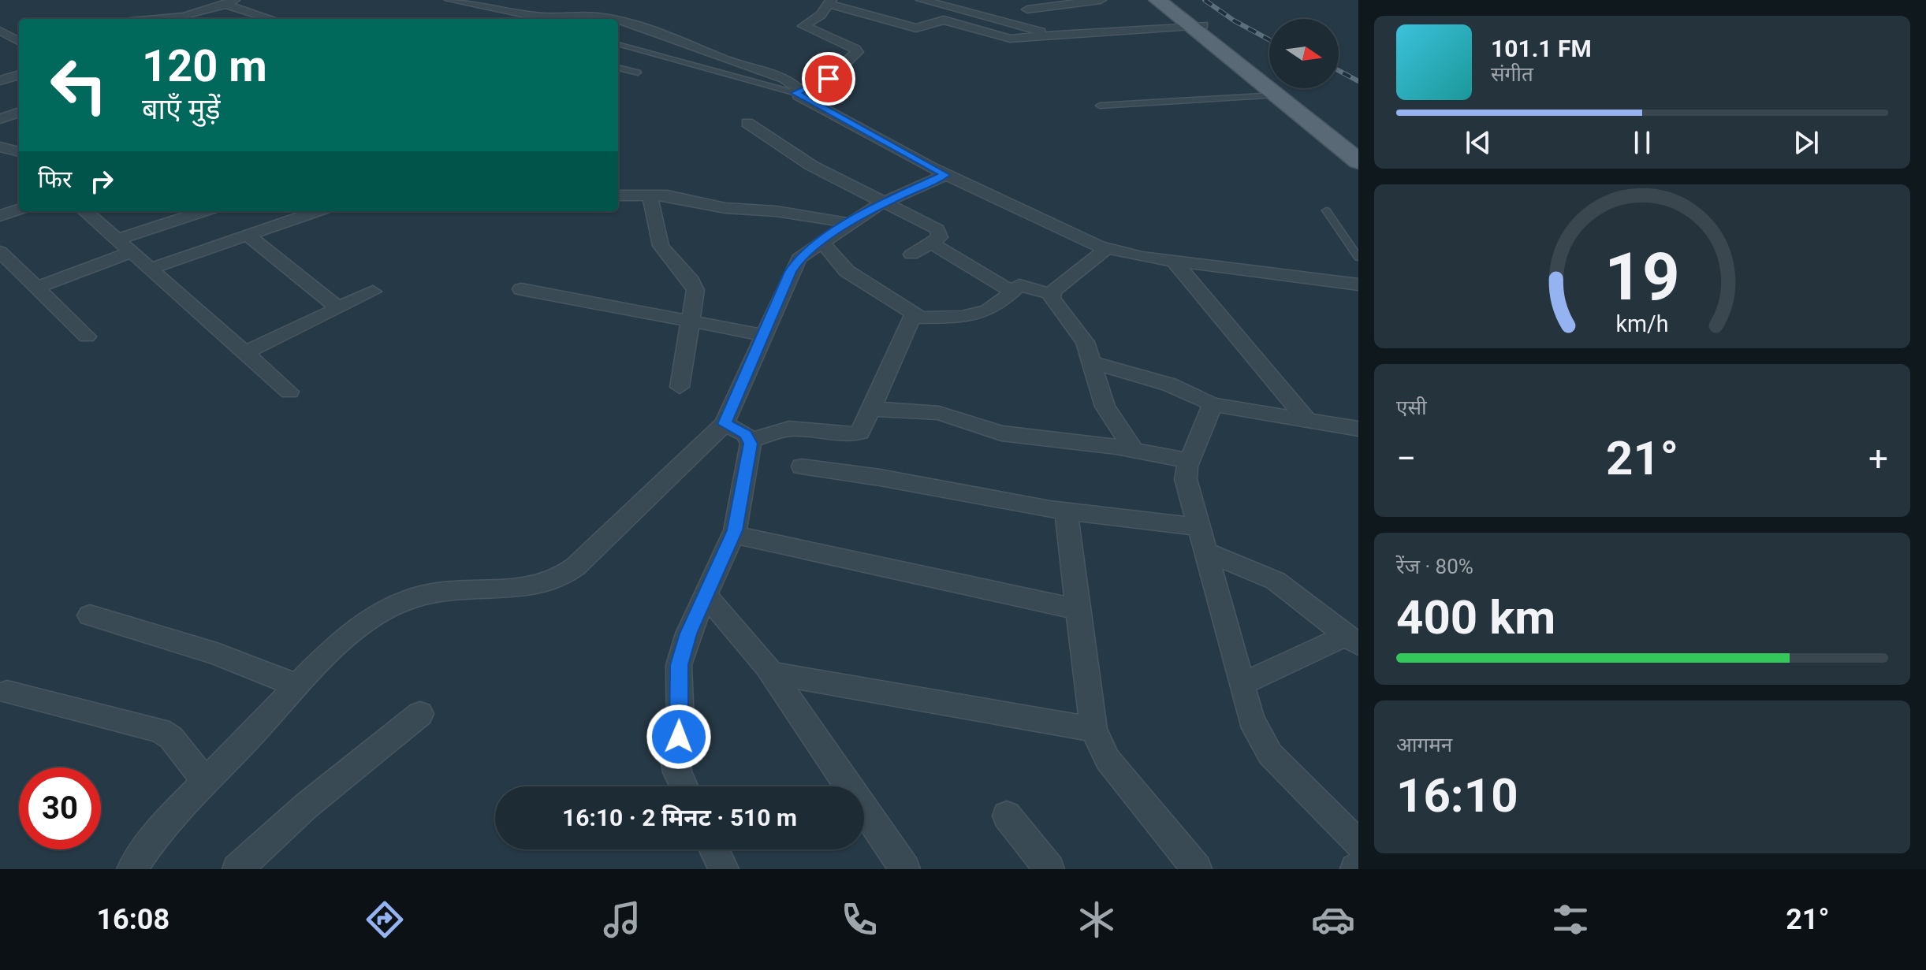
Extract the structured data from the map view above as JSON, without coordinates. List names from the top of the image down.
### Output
{
  "north": "right",
  "page": {
    "turn": ["120 m", "बाएँ मुड़ें"],
    "song": ["101.1 FM", "संगीत"],
    "then": "फिर",
    "tile": [
      "एसी",
      ["रेंज · 80%", "400 km"],
      ["आगमन", "16:10"]
    ],
    "heat": ["−", "21°", "+"],
    "limit": "30",
    "trip": "16:10 · 2 मिनट · 510 m",
    "tabs": ["16:08", "21°"],
    "gauge": ["19", "km/h"]
  }
}
